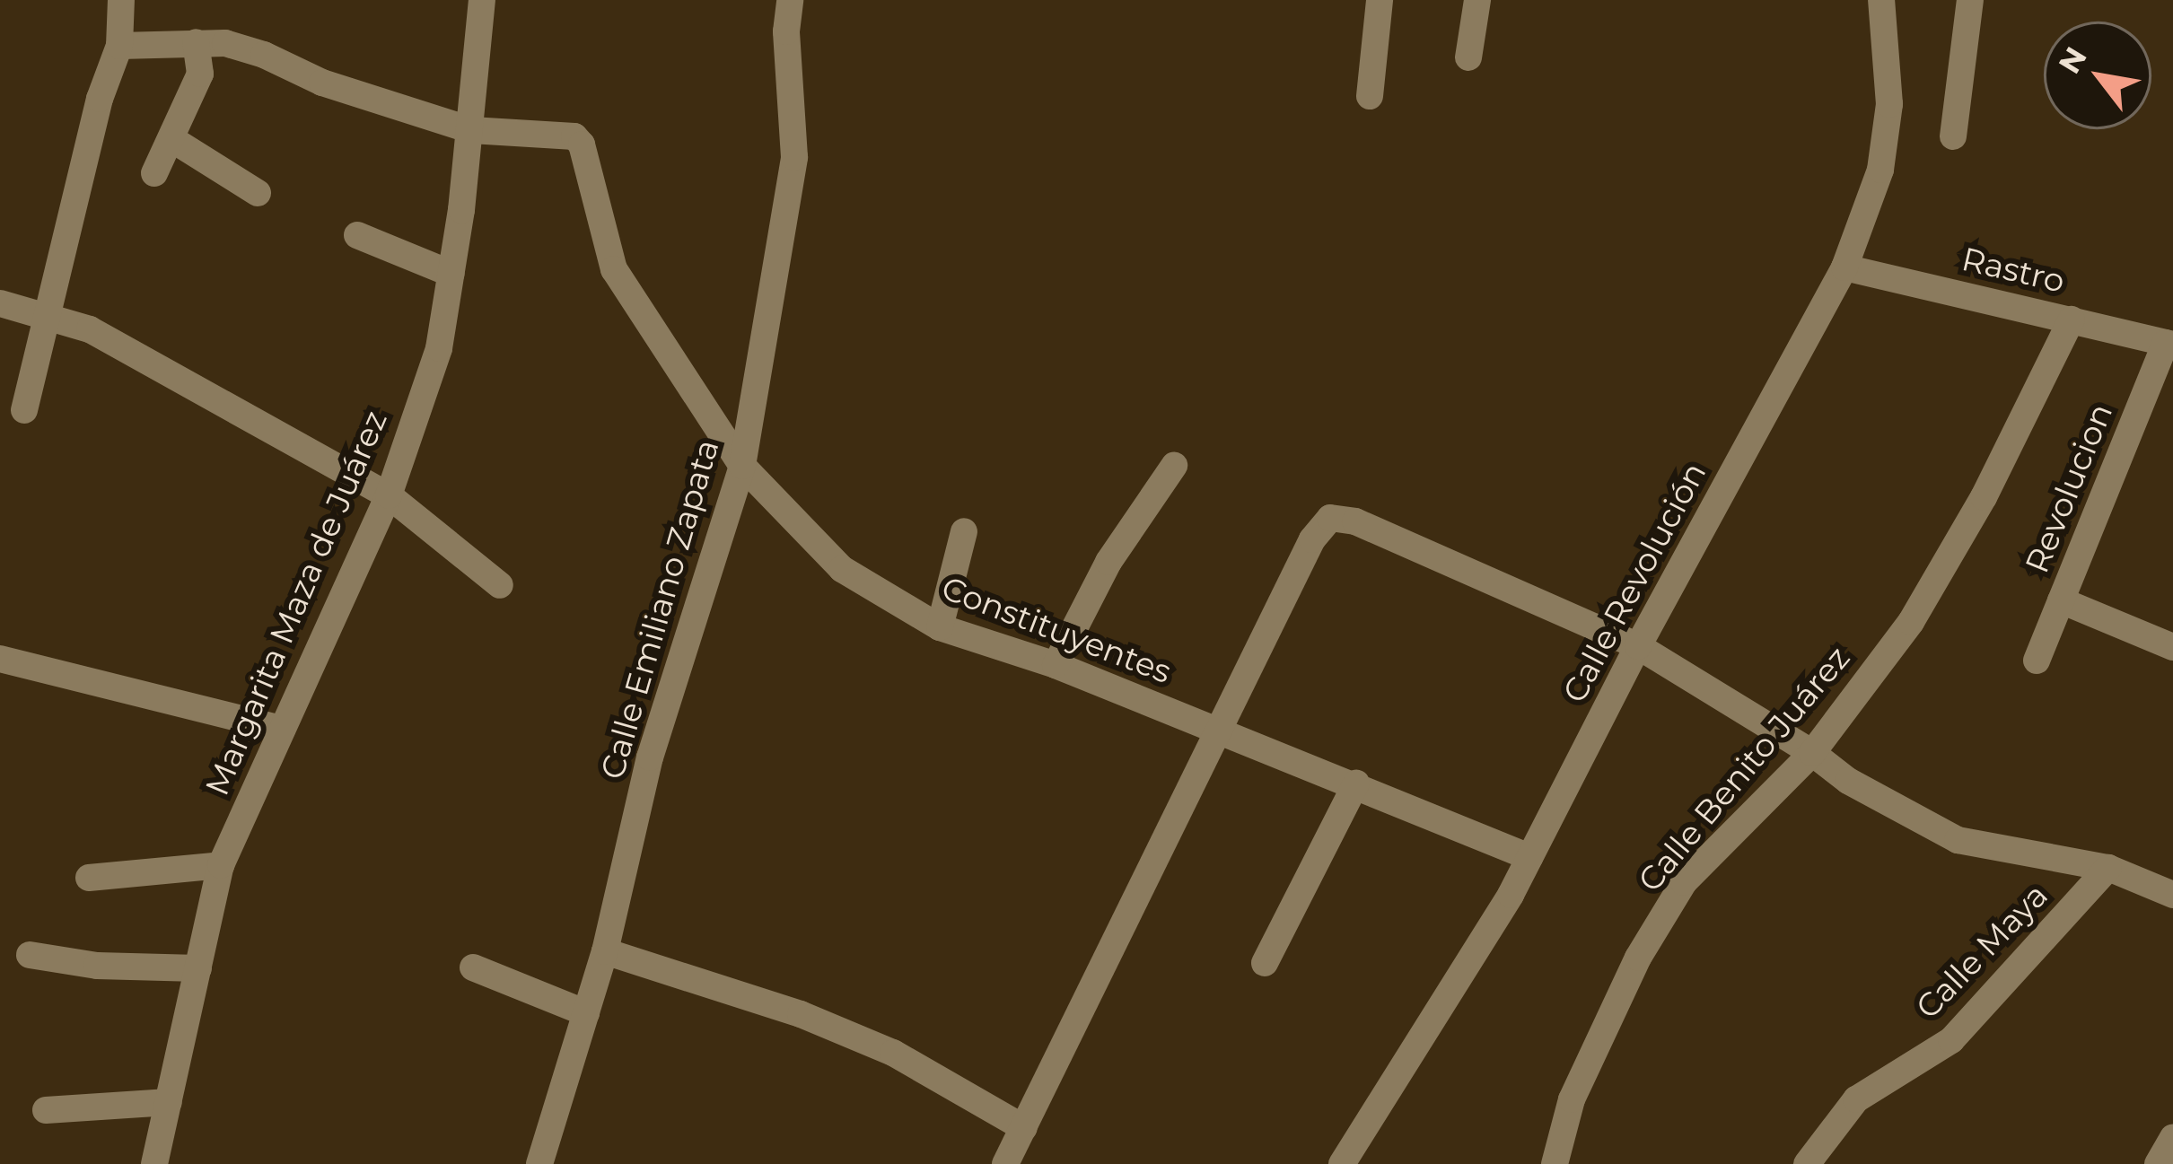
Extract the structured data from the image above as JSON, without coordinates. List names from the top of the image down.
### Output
{
  "streets": {
    "street": [
      "Rastro",
      "Revolucion",
      "Calle Revolución",
      "Margarita Maza de Juárez",
      "Calle Emiliano Zapata",
      "Constituyentes",
      "Calle Benito Juárez",
      "Calle Maya"
    ]
  },
  "crossings": [
    ["Rastro", "Revolucion"],
    ["Rastro", "Calle Revolución"],
    ["Rastro", "Calle Benito Juárez"],
    ["Calle Revolución", "Constituyentes"],
    ["Margarita Maza de Juárez", "Constituyentes"],
    ["Calle Emiliano Zapata", "Constituyentes"]
  ],
  "north": "top left"
}
